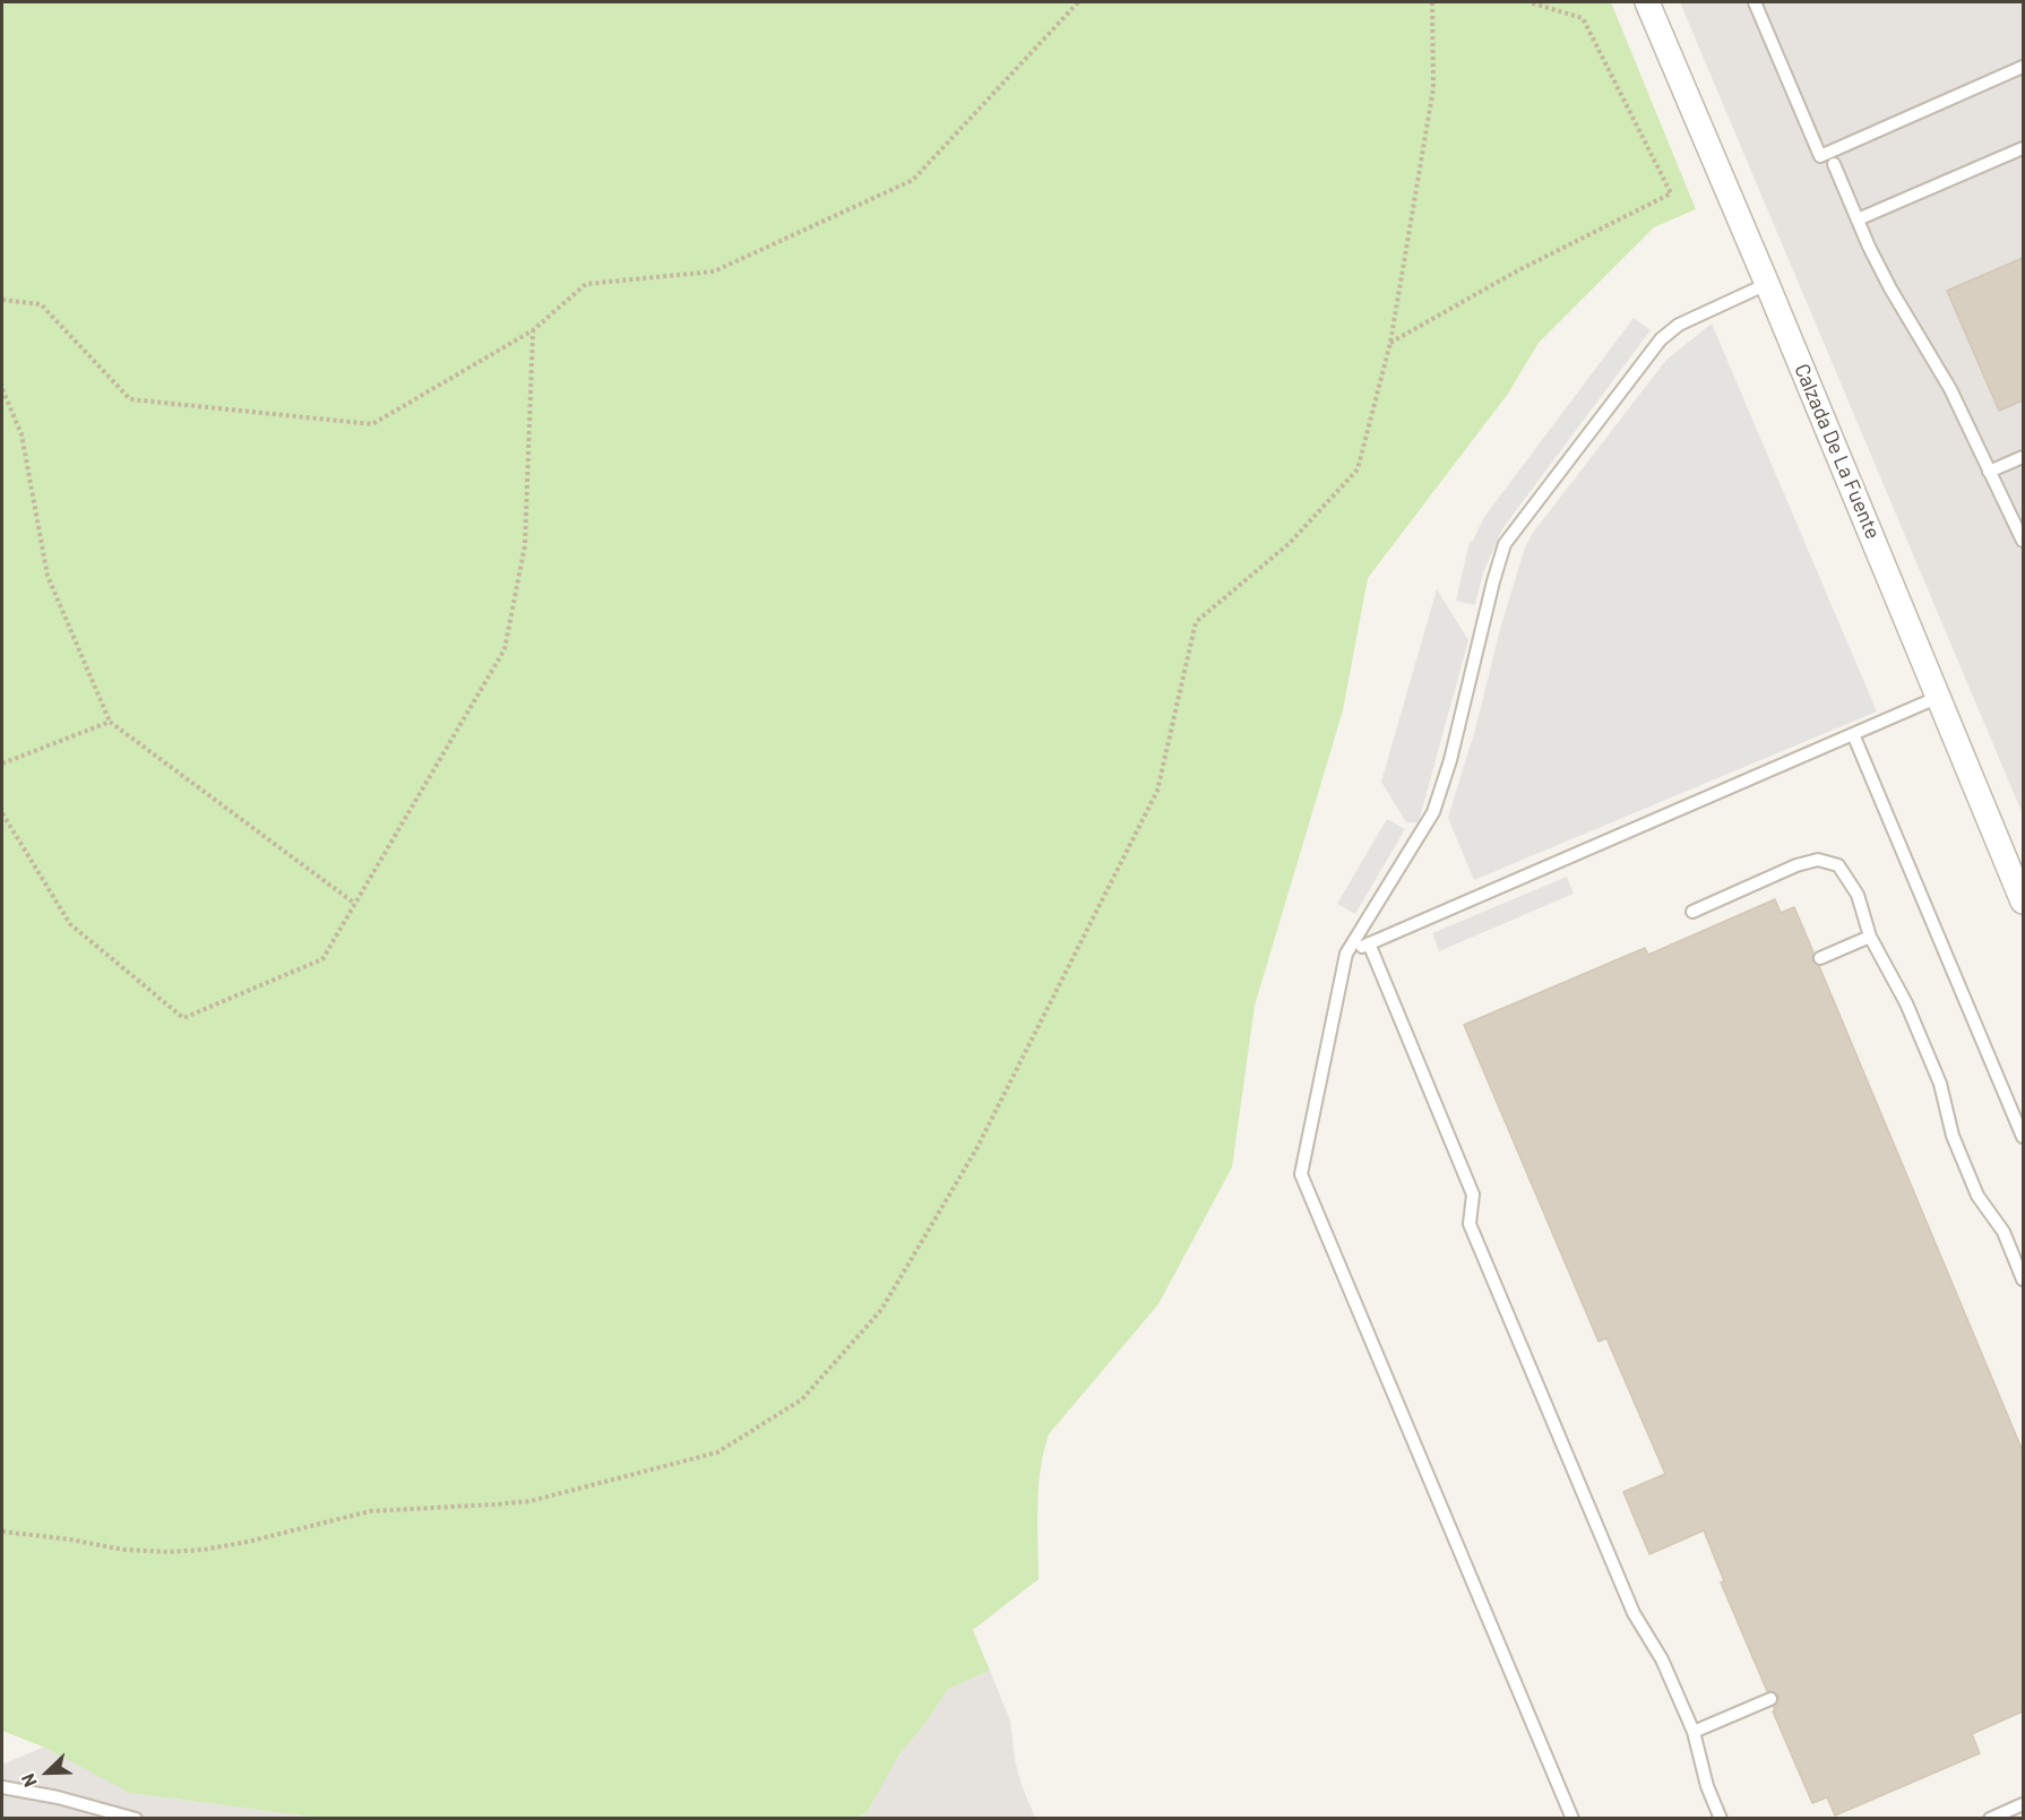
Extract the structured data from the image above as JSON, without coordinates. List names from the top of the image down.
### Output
{
  "streets": {
    "street": ["Calzada De La Fuente"]
  },
  "north": "bottom left"
}
